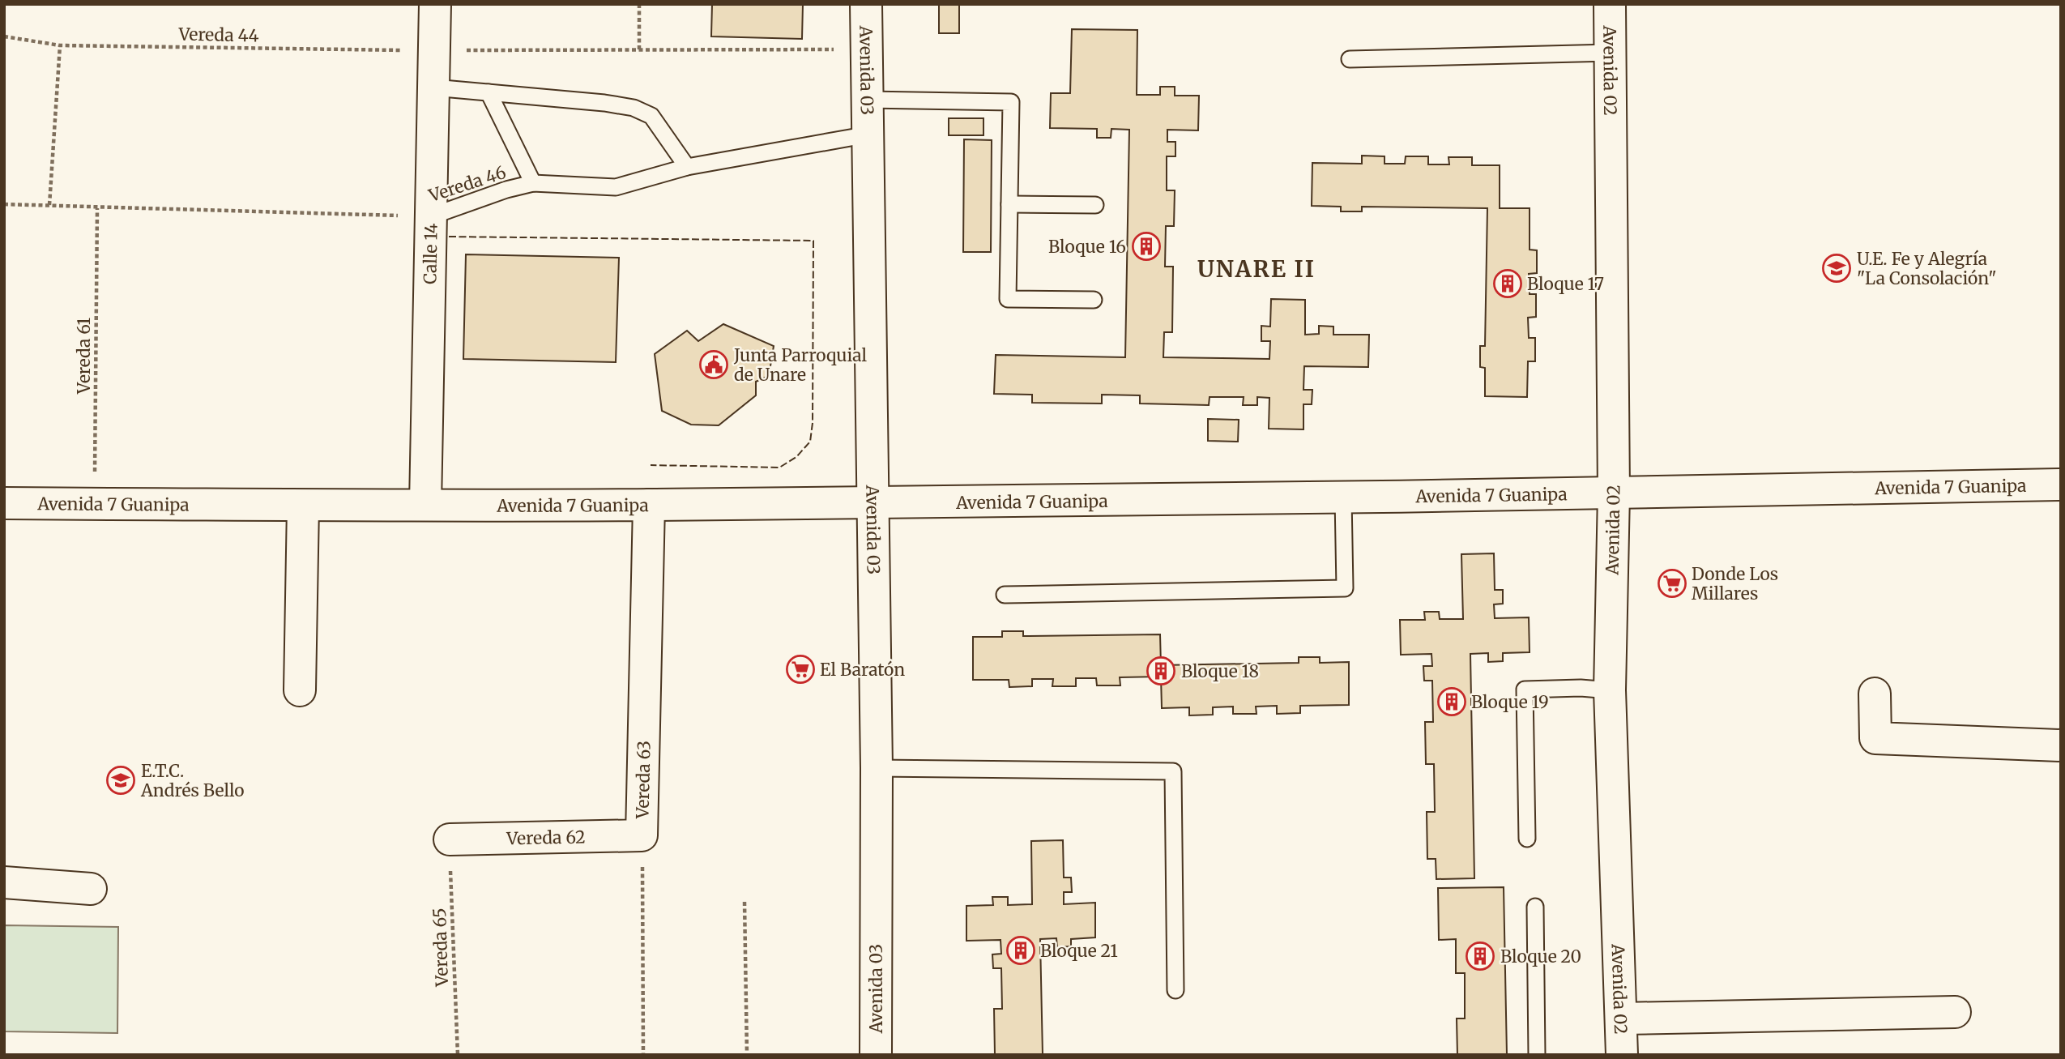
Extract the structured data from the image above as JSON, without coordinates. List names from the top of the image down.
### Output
{
  "streets": {
    "street": [
      "Avenida 03",
      "Avenida 02",
      "Calle 14",
      "Avenida 7 Guanipa",
      "Vereda 63",
      "Vereda 62"
    ],
    "lane": ["Vereda 46"],
    "path": ["Vereda 44", "Vereda 61", "Vereda 65"]
  },
  "crossings": [
    ["Vereda 44", "Avenida 03"],
    ["Vereda 44", "Calle 14"],
    ["Avenida 03", "Vereda 46"],
    ["Avenida 03", "Avenida 7 Guanipa"],
    ["Avenida 02", "Avenida 7 Guanipa"],
    ["Vereda 46", "Calle 14"],
    ["Vereda 46", "Vereda 61"],
    ["Calle 14", "Avenida 7 Guanipa"],
    ["Vereda 61", "Avenida 7 Guanipa"],
    ["Avenida 7 Guanipa", "Vereda 63"],
    ["Vereda 63", "Vereda 62"],
    ["Vereda 62", "Vereda 65"]
  ],
  "districts": ["UNARE II"],
  "places": {
    "building": [
      "Bloque 16",
      "Bloque 17",
      "Bloque 18",
      "Bloque 19",
      "Bloque 21",
      "Bloque 20"
    ],
    "school or university": ["U.E. Fe y Alegría \"La Consolación\"", "E.T.C. Andrés Bello"],
    "public building": ["Junta Parroquial de Unare"],
    "supermarket": ["Donde Los Millares", "El Baratón"]
  }
}
